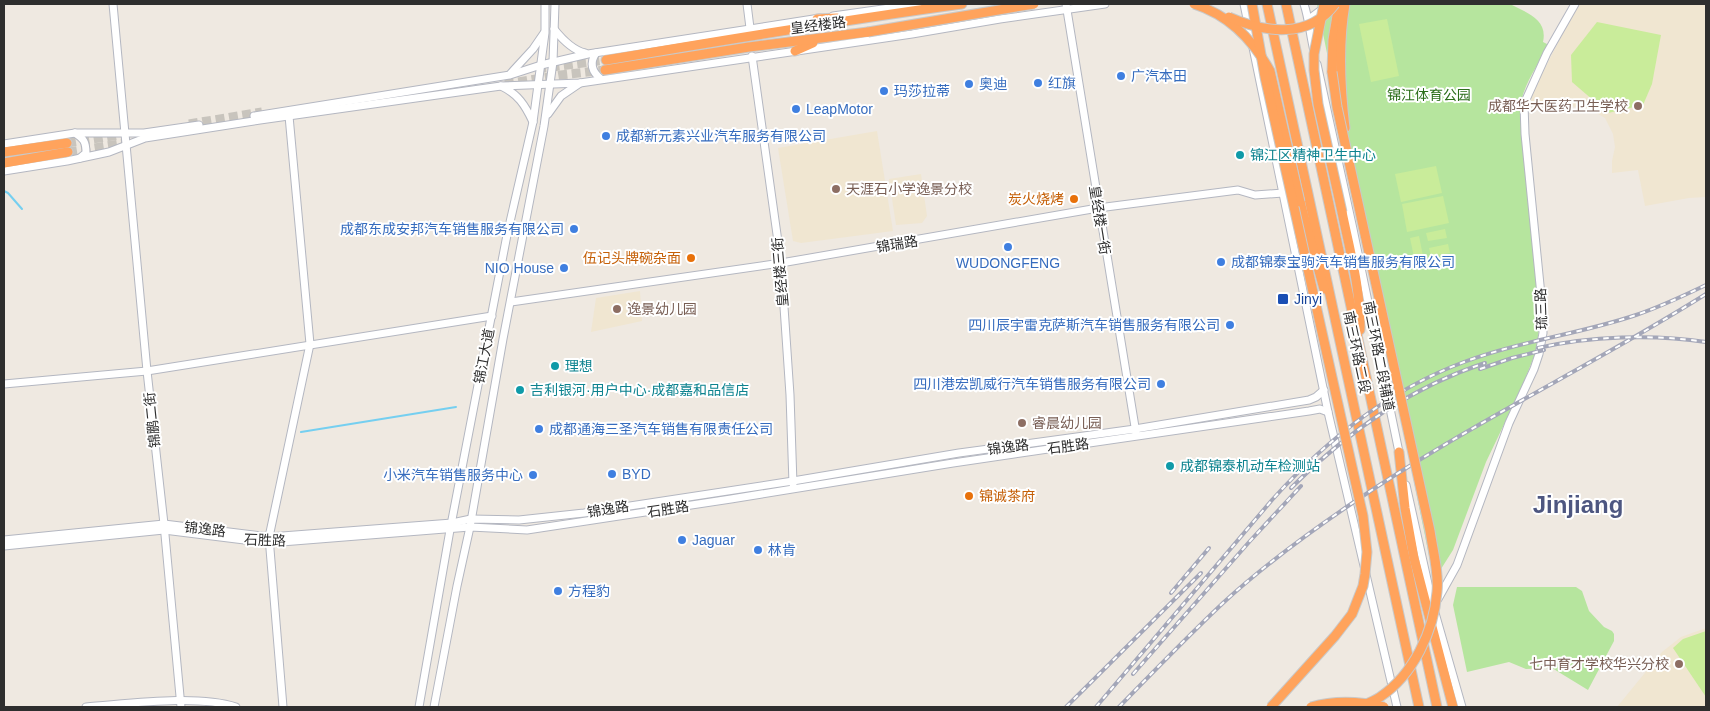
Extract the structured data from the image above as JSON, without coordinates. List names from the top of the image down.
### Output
{
  "streets": {
    "highway": ["皇经楼路", "南三环路二段"],
    "street": [
      "皇经楼一街",
      "锦瑞路",
      "皇经楼三街",
      "琉三路",
      "锦江大道",
      "南三环路二段辅道",
      "锦鹏二街",
      "石胜路",
      "锦逸路"
    ]
  },
  "crossings": [
    ["皇经楼一街", "锦瑞路"],
    ["皇经楼一街", "石胜路"],
    ["皇经楼一街", "锦逸路"],
    ["锦瑞路", "皇经楼三街"],
    ["锦瑞路", "锦江大道"],
    ["皇经楼三街", "石胜路"],
    ["皇经楼三街", "锦逸路"],
    ["琉三路", "南三环路二段辅道"],
    ["锦江大道", "石胜路"],
    ["锦江大道", "锦逸路"],
    ["锦鹏二街", "石胜路"],
    ["锦鹏二街", "锦逸路"],
    ["石胜路", "锦逸路"]
  ],
  "districts": ["Jinjiang"],
  "parks": ["锦江体育公园"],
  "places": {
    "other": [
      "广汽本田",
      "红旗",
      "奥迪",
      "玛莎拉蒂",
      "成都华大医药卫生学校",
      "LeapMotor",
      "成都新元素兴业汽车服务有限公司",
      "锦江区精神卫生中心",
      "天涯石小学逸景分校",
      "炭火烧烤",
      "成都东成安邦汽车销售服务有限公司",
      "WUDONGFENG",
      "伍记头牌碗杂面",
      "成都锦泰宝驹汽车销售服务有限公司",
      "NIO House",
      "逸景幼儿园",
      "四川辰宇雷克萨斯汽车销售服务有限公司",
      "理想",
      "四川港宏凯威行汽车销售服务有限公司",
      "吉利银河·用户中心·成都嘉和品信店",
      "睿晨幼儿园",
      "成都通海三圣汽车销售有限责任公司",
      "成都锦泰机动车检测站",
      "BYD",
      "小米汽车销售服务中心",
      "锦诚茶府",
      "Jaguar",
      "林肯",
      "方程豹",
      "七中育才学校华兴分校"
    ],
    "transit": ["Jinyi"]
  }
}
